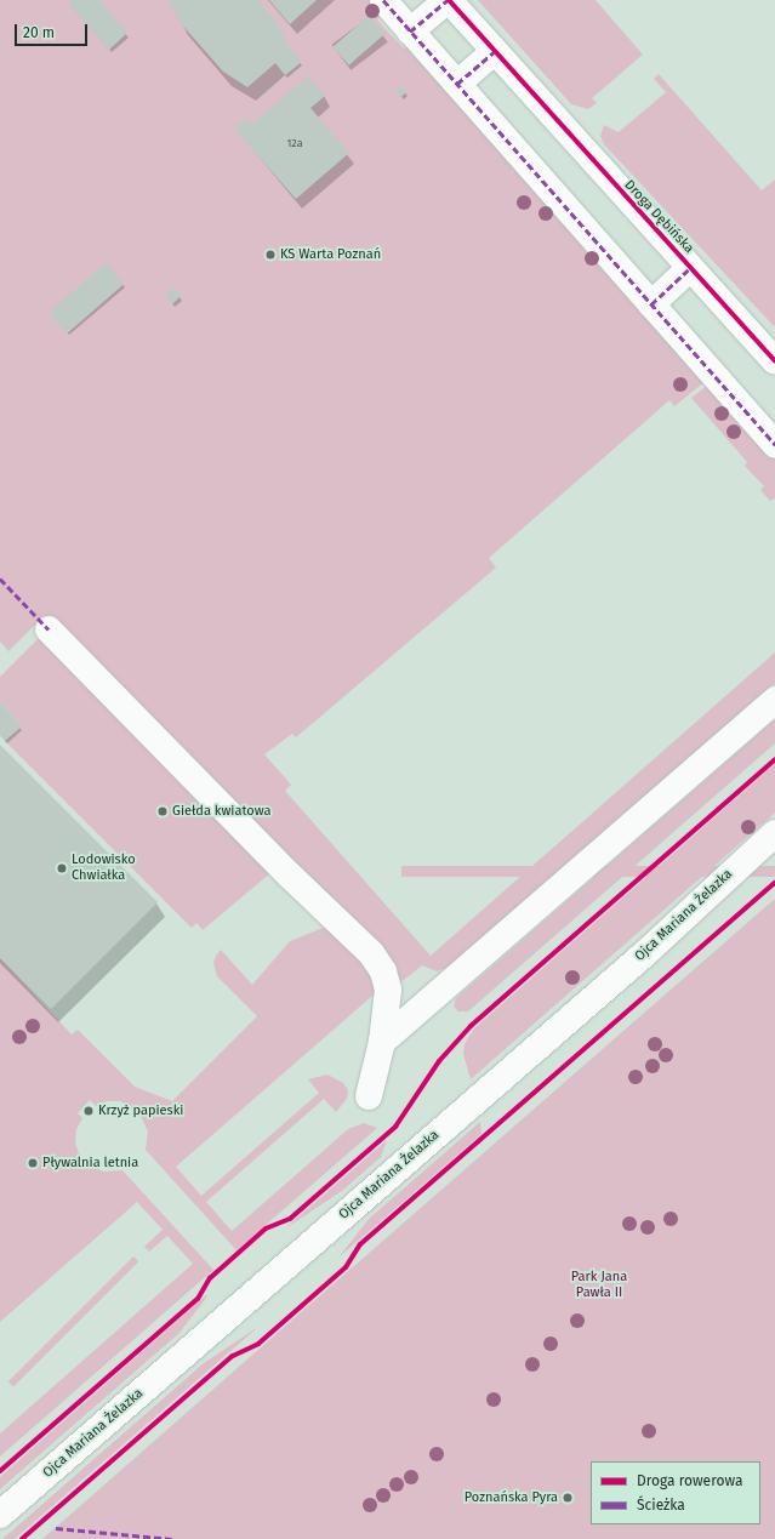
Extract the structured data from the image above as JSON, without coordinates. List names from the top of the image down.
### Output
{
  "streets": {
    "street": ["Droga Dębińska", "Ojca Mariana Żelazka"]
  },
  "parks": ["Park Jana Pawła II"],
  "places": [
    "KS Warta Poznań",
    "Giełda kwiatowa",
    "Lodowisko Chwiałka",
    "Krzyż papieski",
    "Pływalnia letnia",
    "Poznańska Pyra"
  ],
  "house_numbers": ["12a"],
  "legend": ["Droga rowerowa", "Ścieżka"],
  "scale_bar": "20 m"
}
